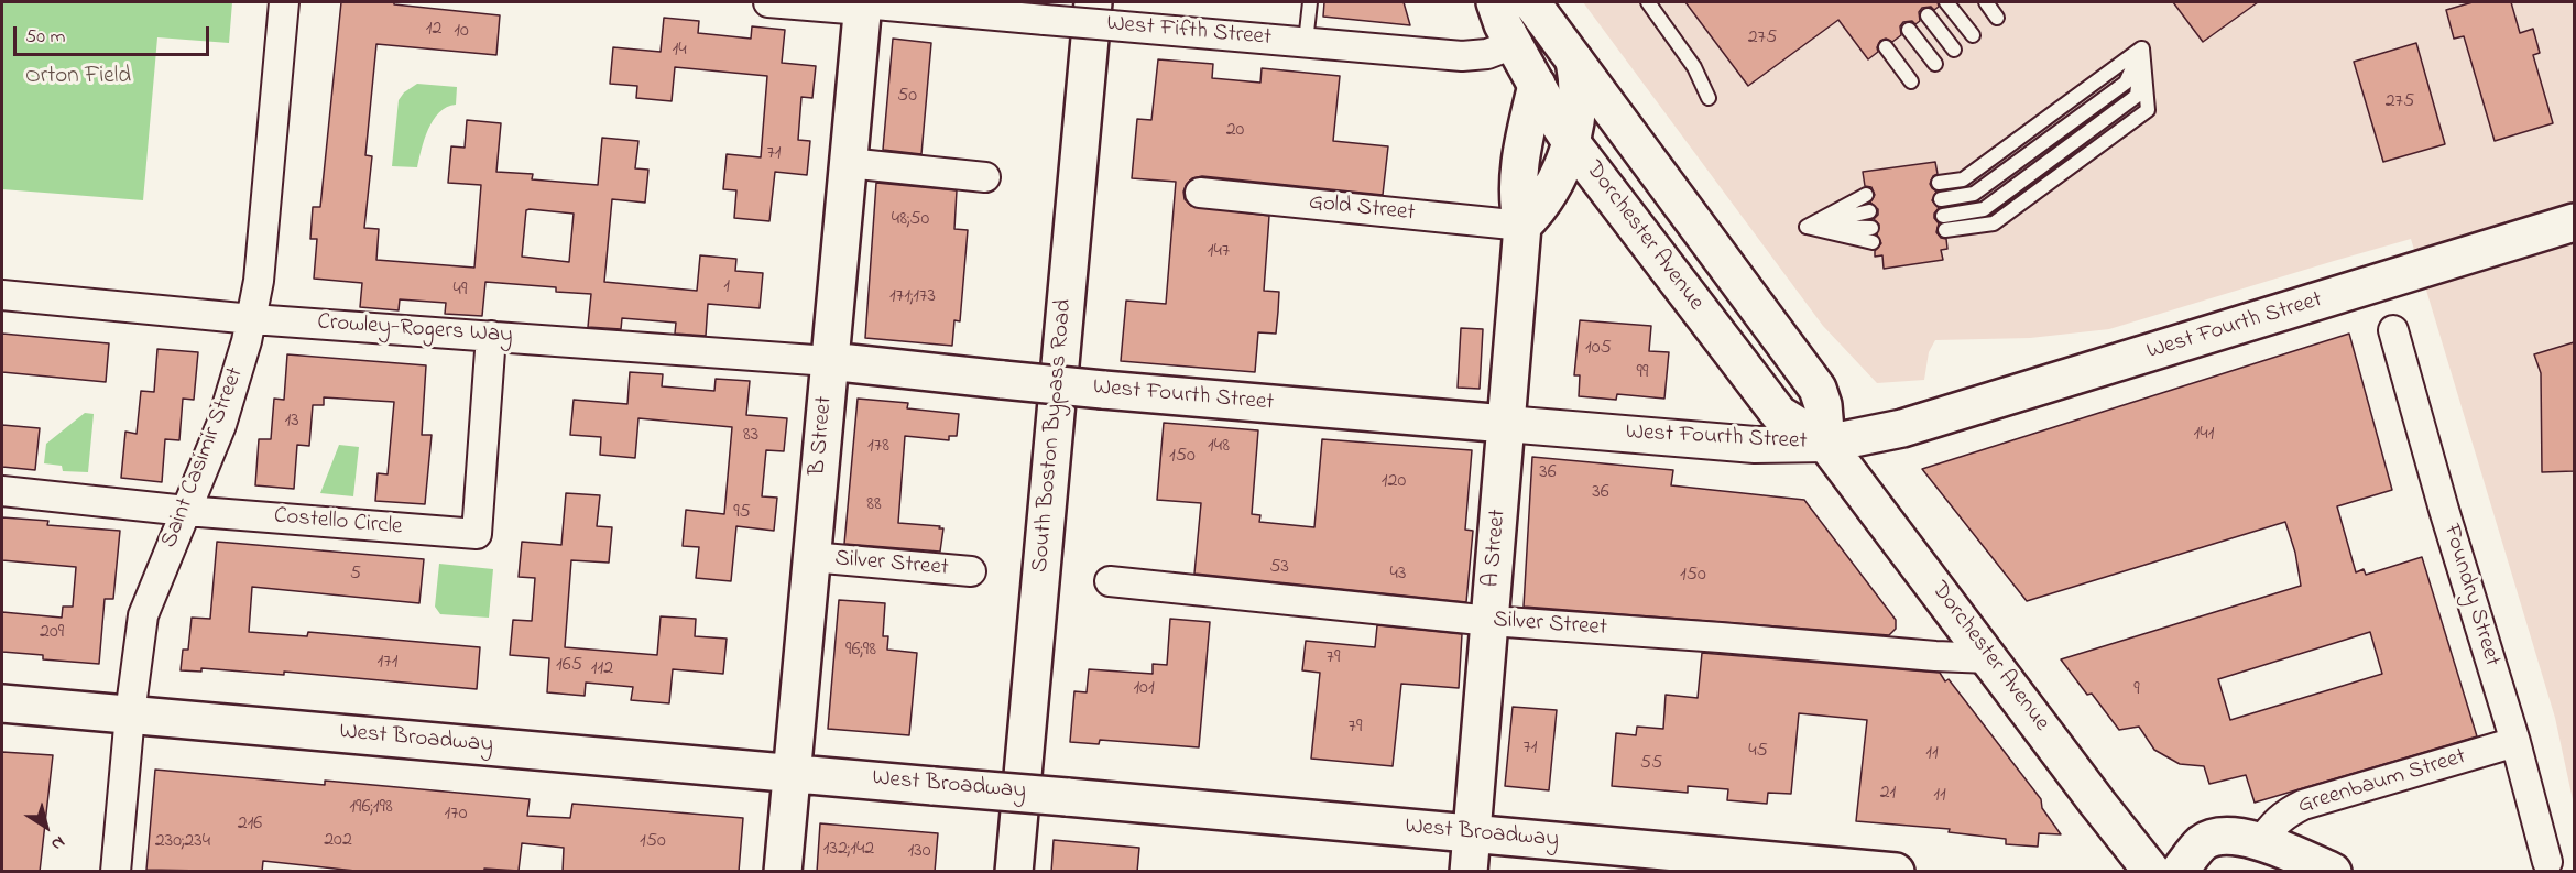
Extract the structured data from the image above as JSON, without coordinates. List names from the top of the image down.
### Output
{
  "streets": {
    "main road": [
      "Dorchester Avenue",
      "West Fourth Street",
      "B Street",
      "South Boston Bypass Road",
      "A Street",
      "West Broadway"
    ],
    "street": [
      "West Fifth Street",
      "Gold Street",
      "Crowley-Rogers Way",
      "Saint Casimir Street",
      "Costello Circle",
      "Silver Street",
      "Foundry Street",
      "Greenbaum Street"
    ]
  },
  "crossings": [
    ["West Fifth Street", "Dorchester Avenue"],
    ["West Fifth Street", "B Street"],
    ["West Fifth Street", "South Boston Bypass Road"],
    ["Gold Street", "A Street"],
    ["Dorchester Avenue", "West Fourth Street"],
    ["Dorchester Avenue", "A Street"],
    ["Dorchester Avenue", "Silver Street"],
    ["West Fourth Street", "Crowley-Rogers Way"],
    ["West Fourth Street", "B Street"],
    ["West Fourth Street", "A Street"],
    ["Crowley-Rogers Way", "B Street"],
    ["Crowley-Rogers Way", "Saint Casimir Street"],
    ["Crowley-Rogers Way", "Costello Circle"],
    ["B Street", "Silver Street"],
    ["B Street", "West Broadway"],
    ["Saint Casimir Street", "Costello Circle"],
    ["Saint Casimir Street", "West Broadway"],
    ["A Street", "Silver Street"],
    ["A Street", "West Broadway"],
    ["Foundry Street", "Greenbaum Street"]
  ],
  "parks": ["Orton Field"],
  "house_numbers": [
    "12",
    "10",
    "275",
    "14",
    "50",
    "275",
    "20",
    "71",
    "48;50",
    "147",
    "1",
    "49",
    "171;173",
    "105",
    "99",
    "13",
    "141",
    "83",
    "178",
    "148",
    "150",
    "36",
    "120",
    "36",
    "88",
    "95",
    "53",
    "5",
    "43",
    "150",
    "209",
    "96;98",
    "79",
    "171",
    "165",
    "112",
    "101",
    "9",
    "79",
    "71",
    "45",
    "11",
    "55",
    "21",
    "11",
    "196;198",
    "170",
    "216",
    "202",
    "230;234",
    "150",
    "132;142",
    "130"
  ],
  "scale_bar": "50 m",
  "north": "bottom right"
}
